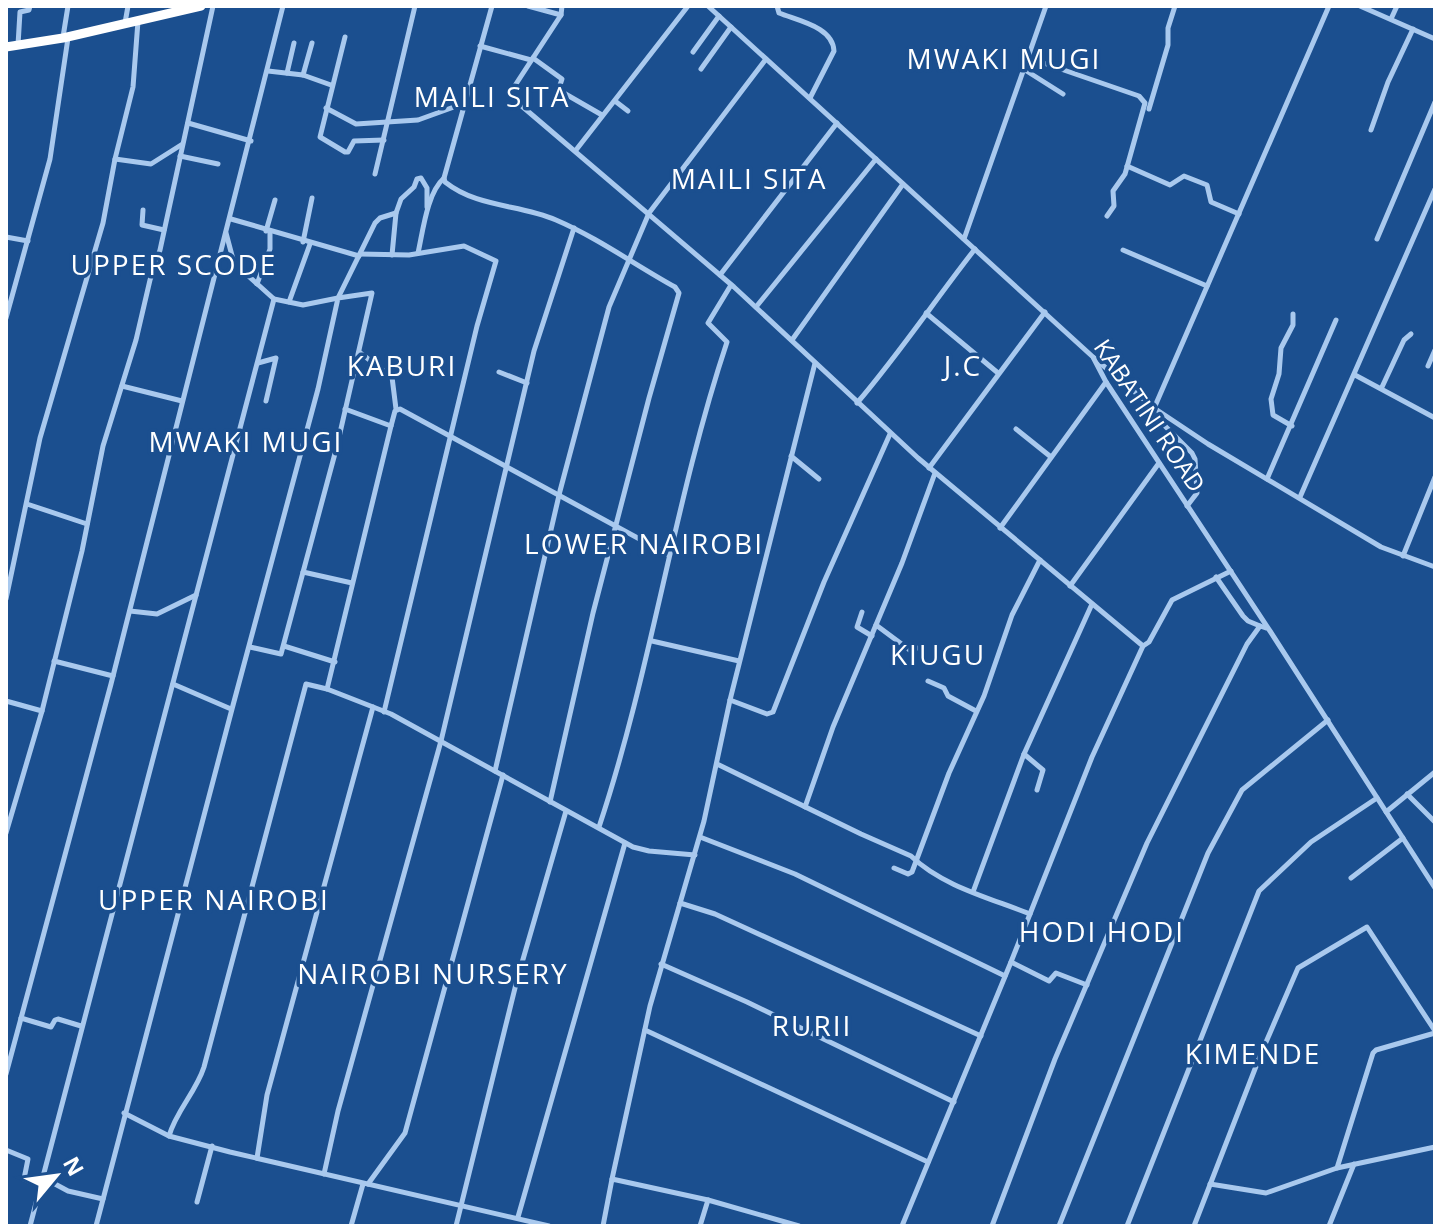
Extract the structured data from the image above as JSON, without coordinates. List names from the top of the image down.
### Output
{
  "streets": {
    "street": ["KABATINI ROAD"]
  },
  "districts": [
    "MWAKI MUGI",
    "MAILI SITA",
    "MAILI SITA",
    "UPPER SCODE",
    "KABURI",
    "J.C",
    "MWAKI MUGI",
    "LOWER NAIROBI",
    "KIUGU",
    "UPPER NAIROBI",
    "HODI HODI",
    "NAIROBI NURSERY",
    "RURII",
    "KIMENDE"
  ],
  "north": "top right"
}
